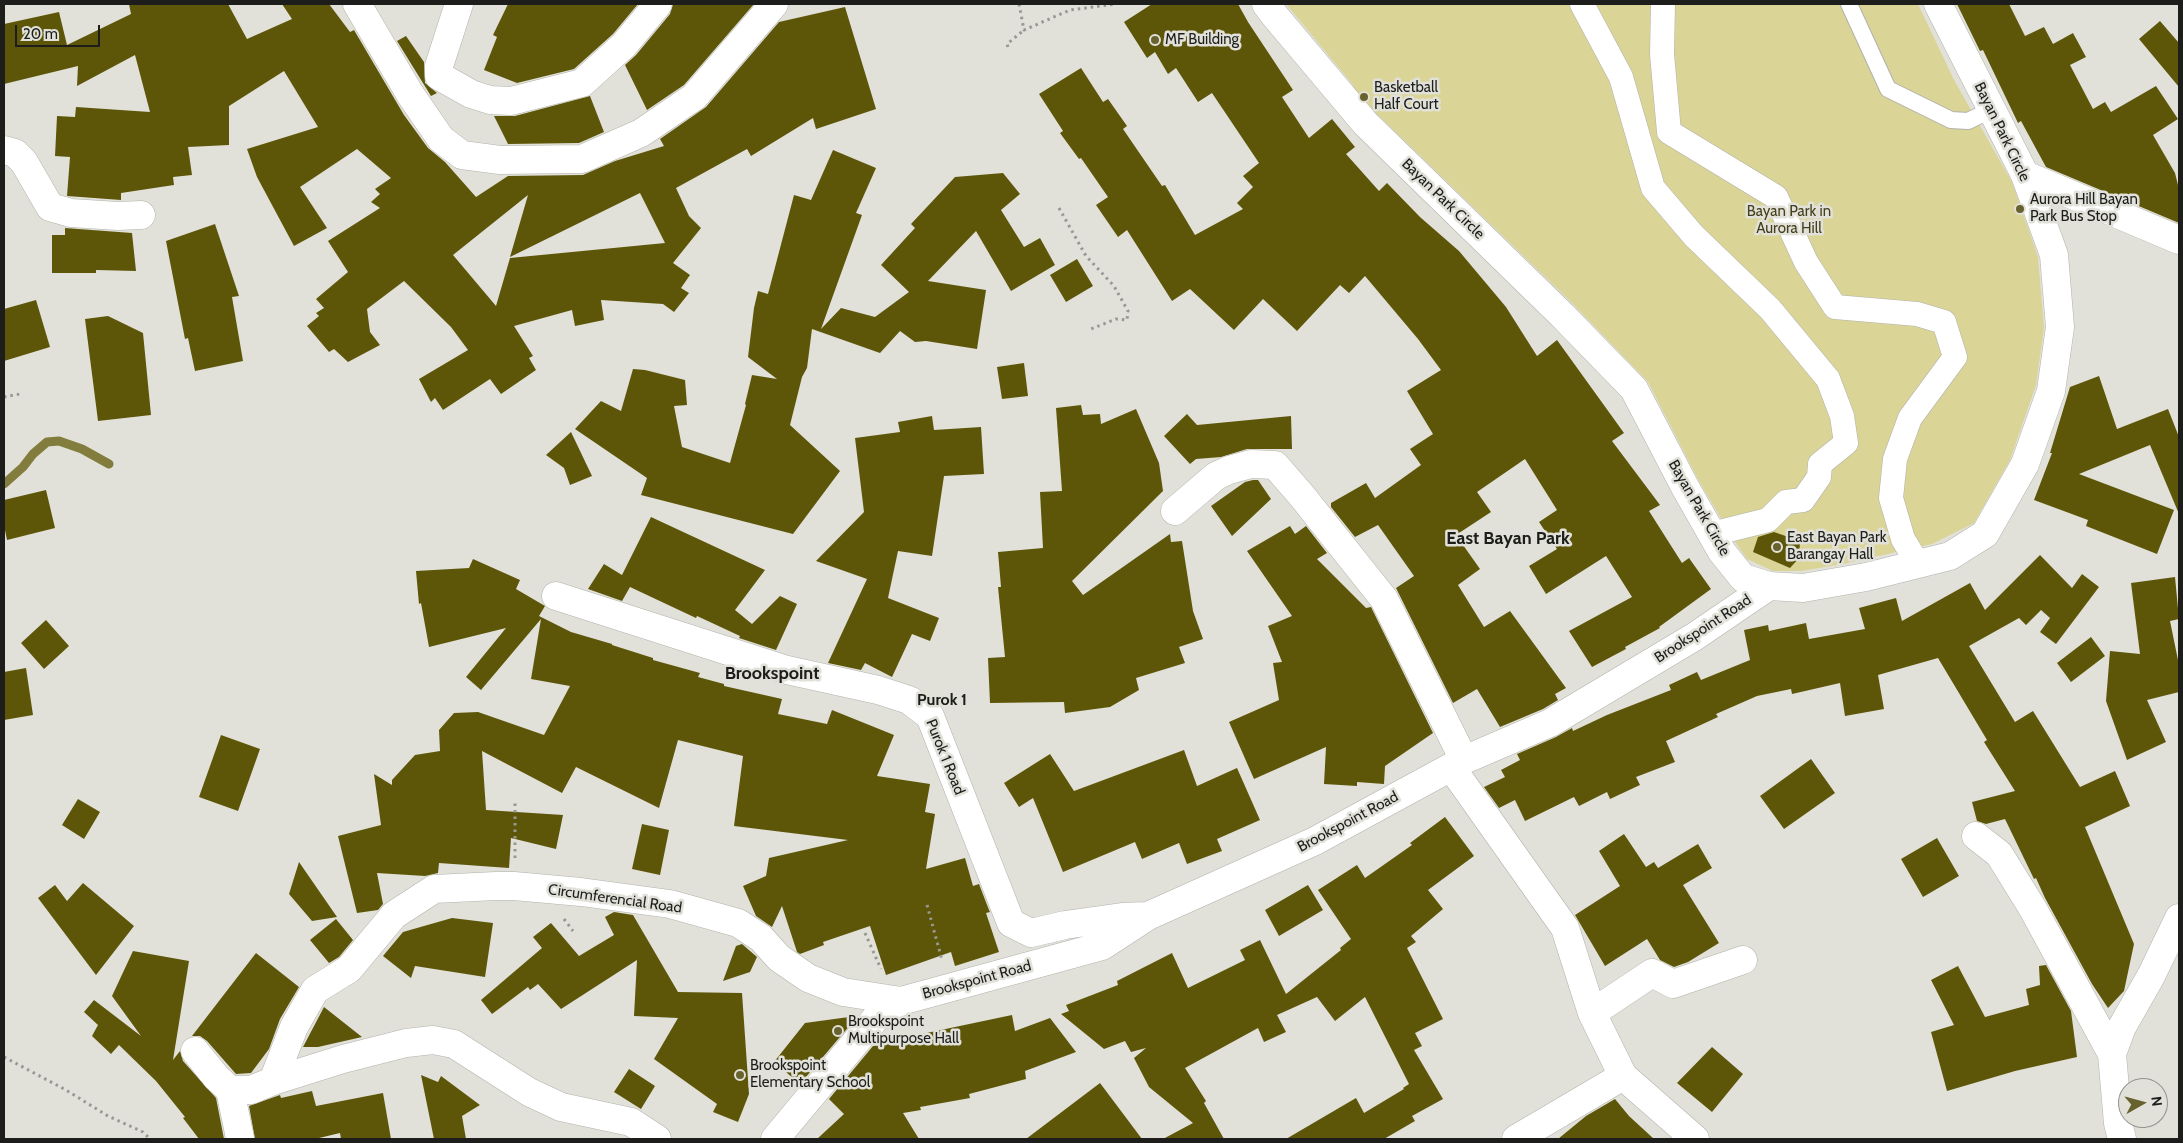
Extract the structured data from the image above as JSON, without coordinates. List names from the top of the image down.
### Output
{
  "streets": {
    "street": [
      "Bayan Park Circle",
      "Brookspoint Road",
      "Purok 1 Road",
      "Circumferencial Road"
    ]
  },
  "crossings": [
    ["Bayan Park Circle", "Brookspoint Road"],
    ["Brookspoint Road", "Purok 1 Road"],
    ["Brookspoint Road", "Circumferencial Road"]
  ],
  "districts": ["East Bayan Park", "Brookspoint", "Purok 1"],
  "parks": ["Bayan Park in Aurora Hill"],
  "places": [
    "MF Building",
    "Basketball Half Court",
    "Aurora Hill Bayan Park Bus Stop",
    "East Bayan Park Barangay Hall",
    "Brookspoint Multipurpose Hall",
    "Brookspoint Elementary School"
  ],
  "scale_bar": "20 m",
  "north": "right"
}
